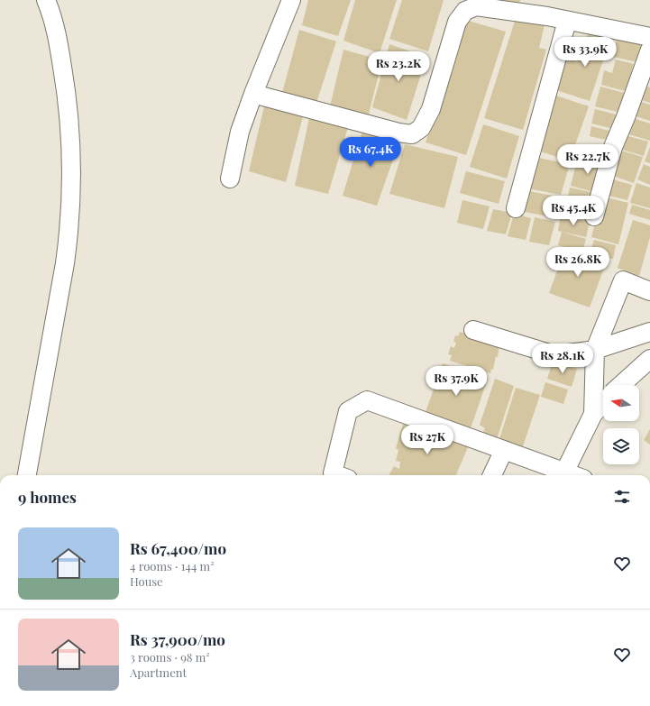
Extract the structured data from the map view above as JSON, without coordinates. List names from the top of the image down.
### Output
{
  "north": "left",
  "page": {
    "price": [
      "Rs 33.9K",
      "Rs 23.2K",
      "Rs 67.4K",
      "Rs 22.7K",
      "Rs 45.4K",
      "Rs 26.8K",
      "Rs 28.1K",
      "Rs 37.9K",
      "Rs 27K"
    ],
    "heading": "9 homes",
    "list": [
      {
        "name": "Rs 67,400/mo",
        "note": "4 rooms · 144 m² · House"
      },
      {
        "name": "Rs 37,900/mo",
        "note": "3 rooms · 98 m² · Apartment"
      }
    ]
  }
}
